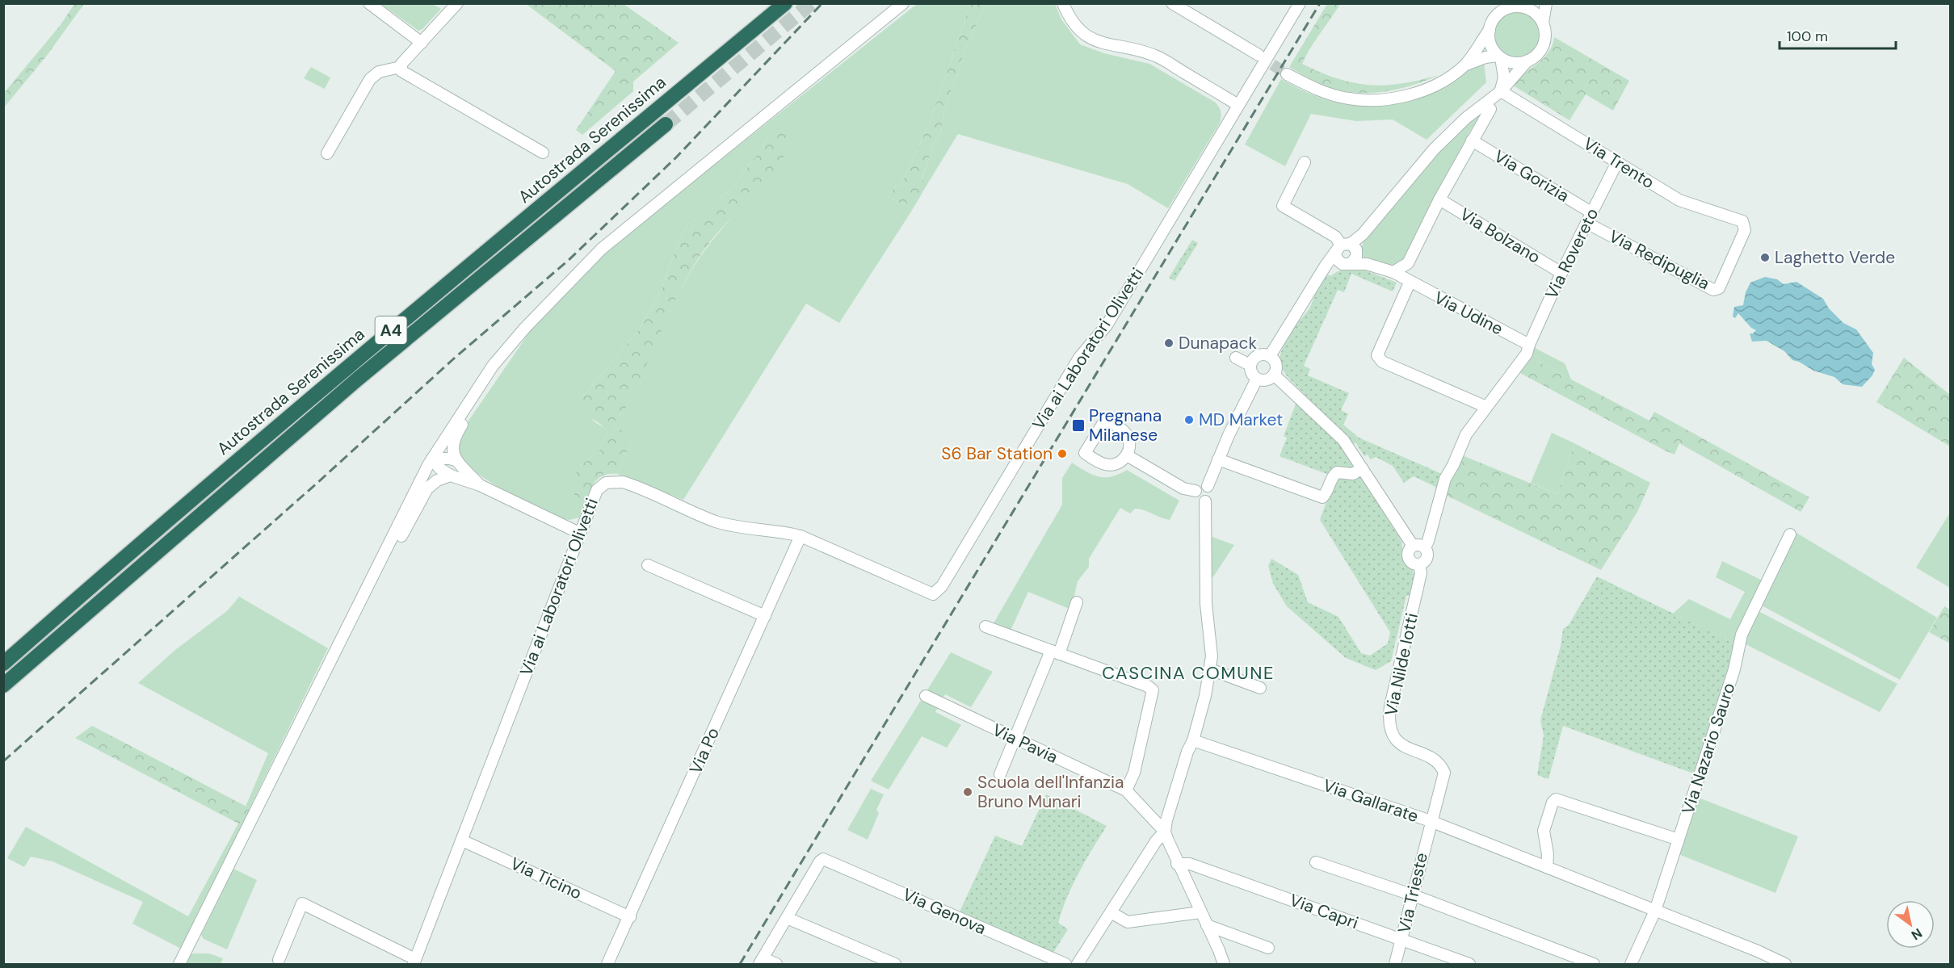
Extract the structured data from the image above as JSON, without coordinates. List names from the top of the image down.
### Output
{
  "streets": {
    "highway": ["Autostrada Serenissima", "A4"],
    "street": [
      "Via Trento",
      "Via Gorizia",
      "Via Bolzano",
      "Via Rovereto",
      "Via Redipuglia",
      "Via Udine",
      "Via ai Laboratori Olivetti",
      "Via Nilde Iotti",
      "Via Pavia",
      "Via Nazario Sauro",
      "Via Po",
      "Via Gallarate",
      "Via Ticino",
      "Via Trieste",
      "Via Genova",
      "Via Capri"
    ]
  },
  "crossings": [
    ["Via Trento", "Via Rovereto"],
    ["Via Trento", "Via Redipuglia"],
    ["Via Gorizia", "Via Rovereto"],
    ["Via Gorizia", "Via Redipuglia"],
    ["Via Bolzano", "Via Rovereto"],
    ["Via Rovereto", "Via Redipuglia"],
    ["Via Rovereto", "Via Udine"],
    ["Via Rovereto", "Via Nilde Iotti"],
    ["Via ai Laboratori Olivetti", "Via Po"],
    ["Via ai Laboratori Olivetti", "Via Ticino"],
    ["Via Nilde Iotti", "Via Gallarate"],
    ["Via Nilde Iotti", "Via Trieste"],
    ["Via Nazario Sauro", "Via Gallarate"],
    ["Via Po", "Via Ticino"],
    ["Via Gallarate", "Via Trieste"],
    ["Via Trieste", "Via Capri"]
  ],
  "districts": ["CASCINA COMUNE"],
  "places": {
    "other": [
      "Laghetto Verde",
      "Dunapack",
      "MD Market",
      "S6 Bar Station",
      "Scuola dell'Infanzia Bruno Munari"
    ],
    "transit": ["Pregnana Milanese"]
  },
  "scale_bar": "100 m",
  "north": "bottom right"
}
